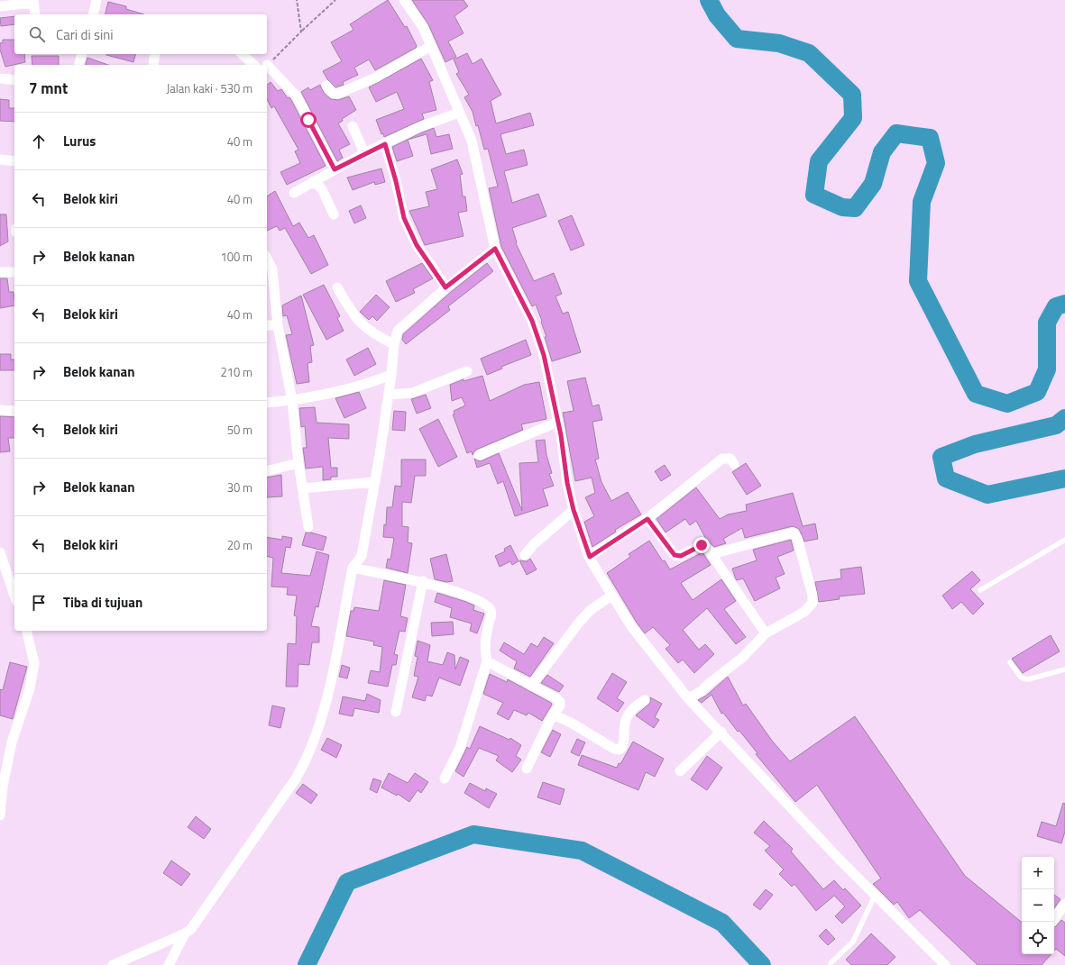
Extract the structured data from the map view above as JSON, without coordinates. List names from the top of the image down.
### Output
{
  "page": {
    "search": "Cari di sini",
    "heading": ["7 mnt", "Jalan kaki · 530 m"],
    "list": [
      ["Lurus", "40 m"],
      ["Belok kiri", "40 m"],
      ["Belok kanan", "100 m"],
      ["Belok kiri", "40 m"],
      ["Belok kanan", "210 m"],
      ["Belok kiri", "50 m"],
      ["Belok kanan", "30 m"],
      ["Belok kiri", "20 m"],
      "Tiba di tujuan"
    ],
    "map_buttons": ["+", "−"]
  }
}
